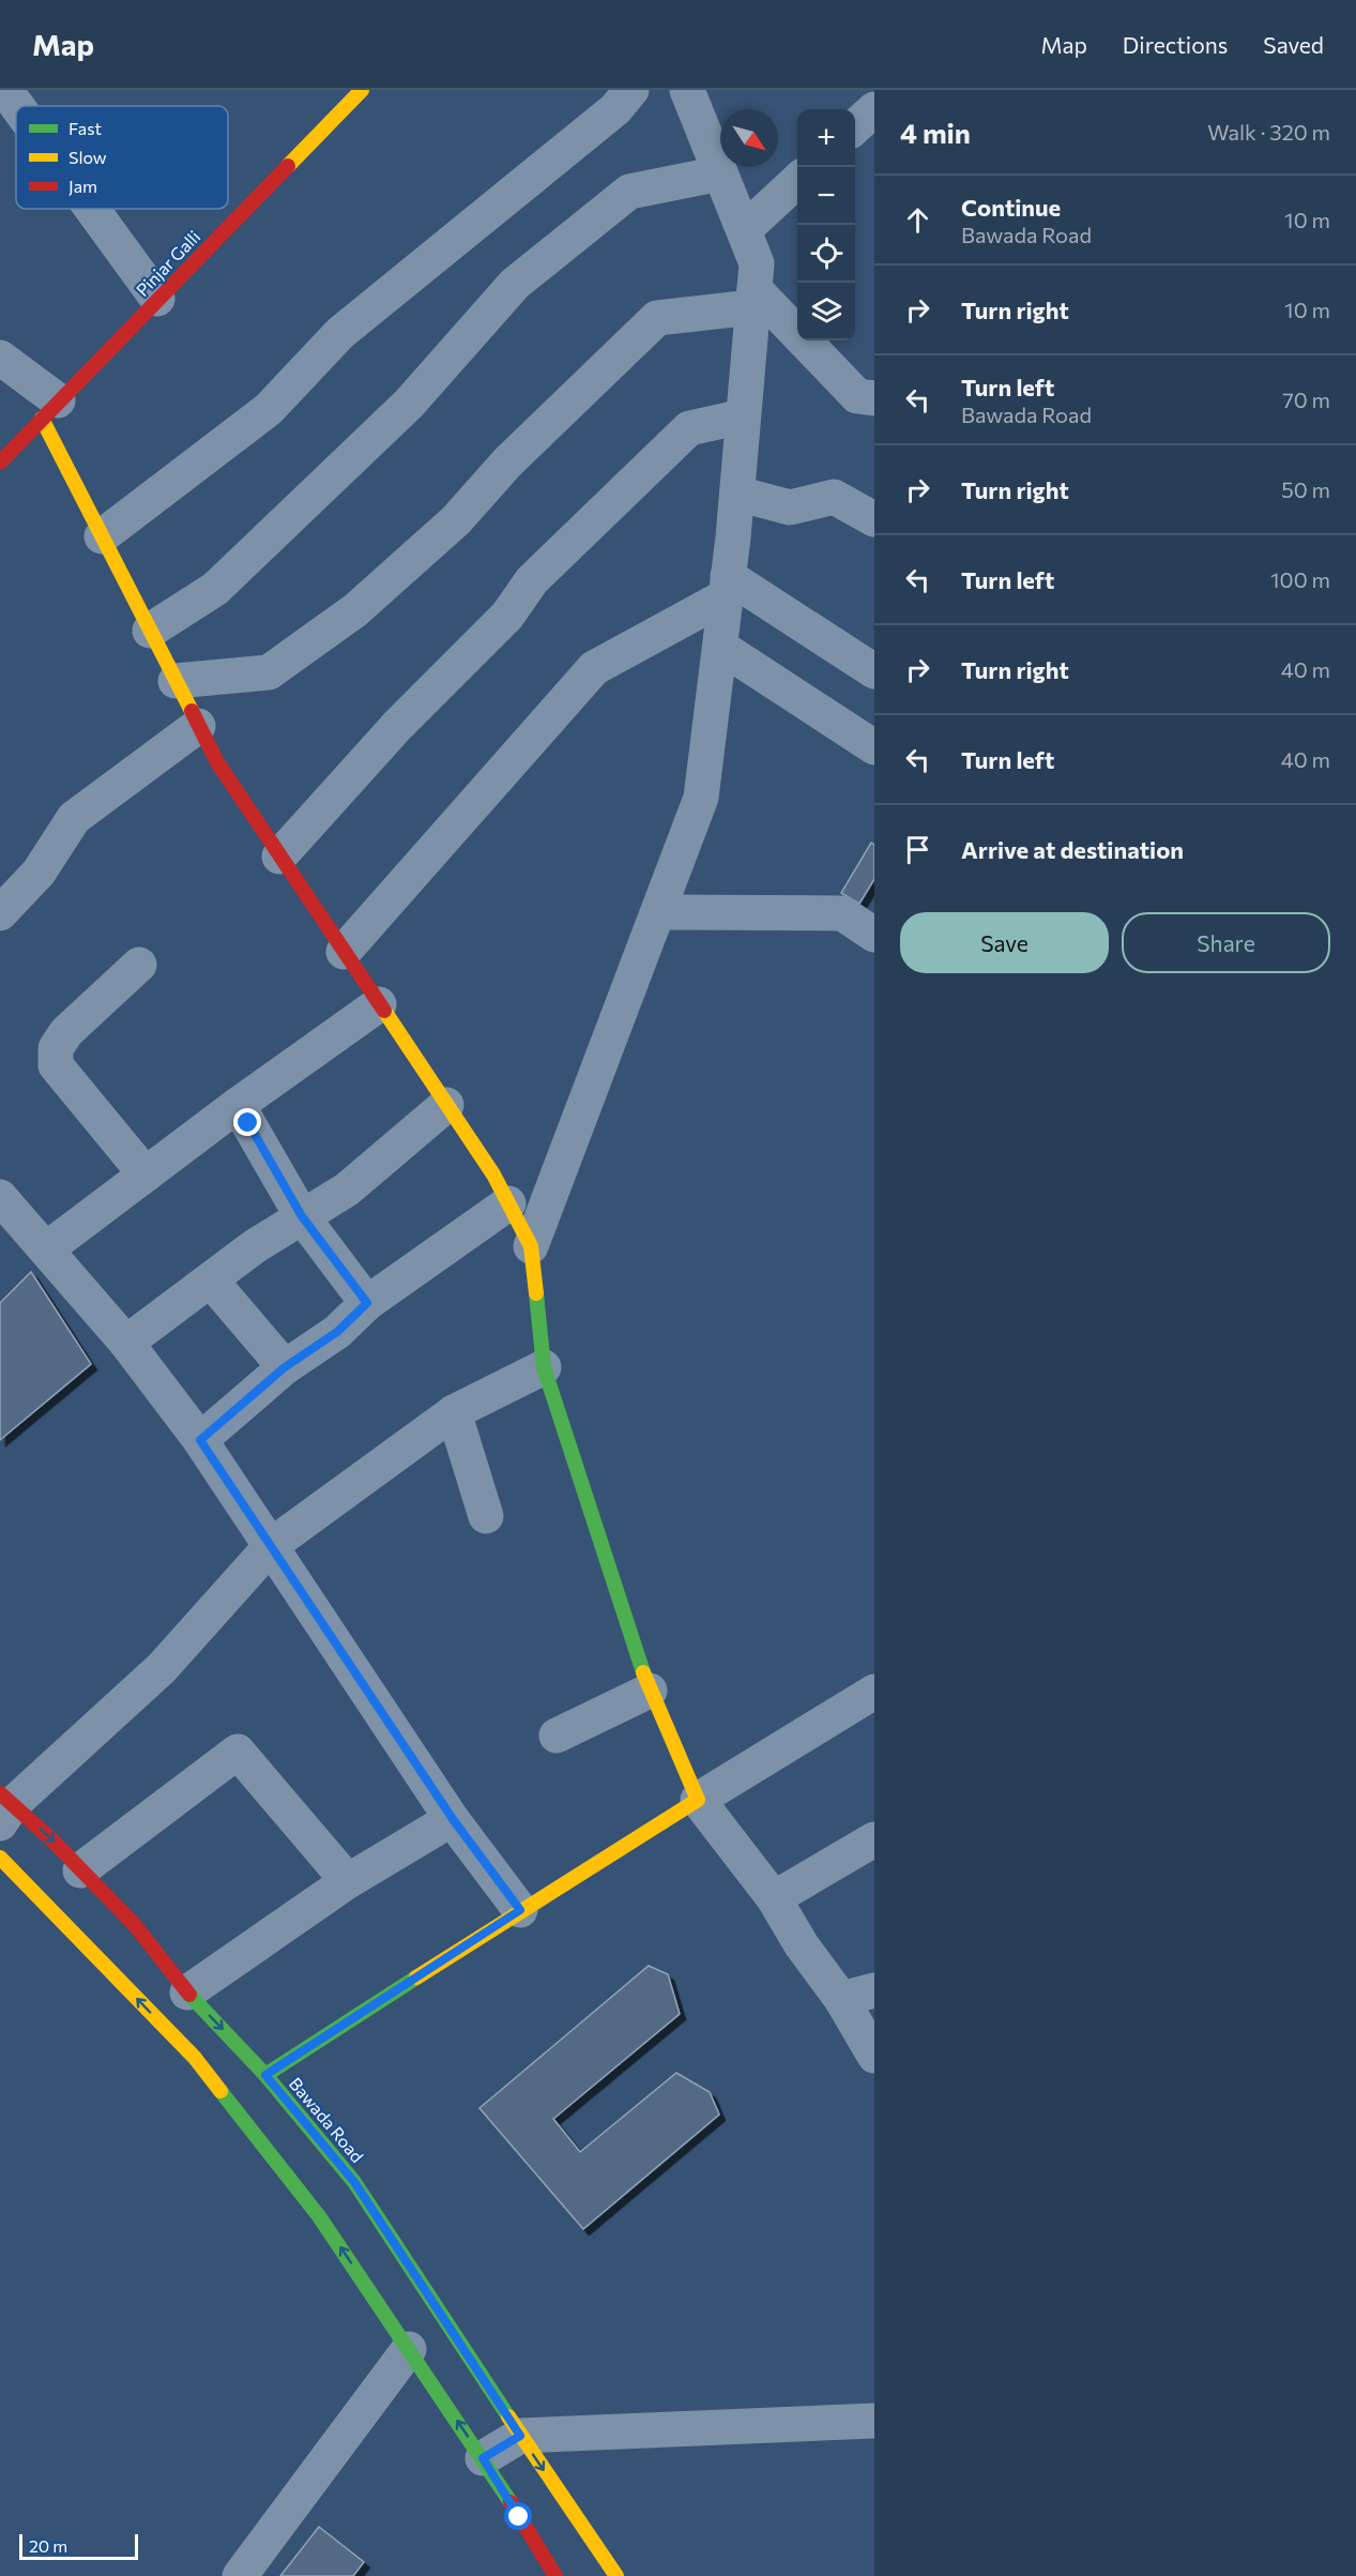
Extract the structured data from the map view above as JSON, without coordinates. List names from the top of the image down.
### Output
{
  "streets": {
    "street": ["Pinjar Galli", "Bawada Road"]
  },
  "legend": ["Fast", "Slow", "Jam"],
  "scale_bar": "20 m",
  "north": "bottom right",
  "page": {
    "header": "Map",
    "nav": ["Map", "Directions", "Saved"],
    "heading": ["4 min", "Walk · 320 m"],
    "map_buttons": ["+", "−"],
    "list": [
      ["Continue", "Bawada Road", "10 m"],
      ["Turn right", "10 m"],
      ["Turn left", "Bawada Road", "70 m"],
      ["Turn right", "50 m"],
      ["Turn left", "100 m"],
      ["Turn right", "40 m"],
      ["Turn left", "40 m"],
      "Arrive at destination"
    ],
    "buttons": ["Save", "Share"],
    "scale": "20 m"
  }
}
